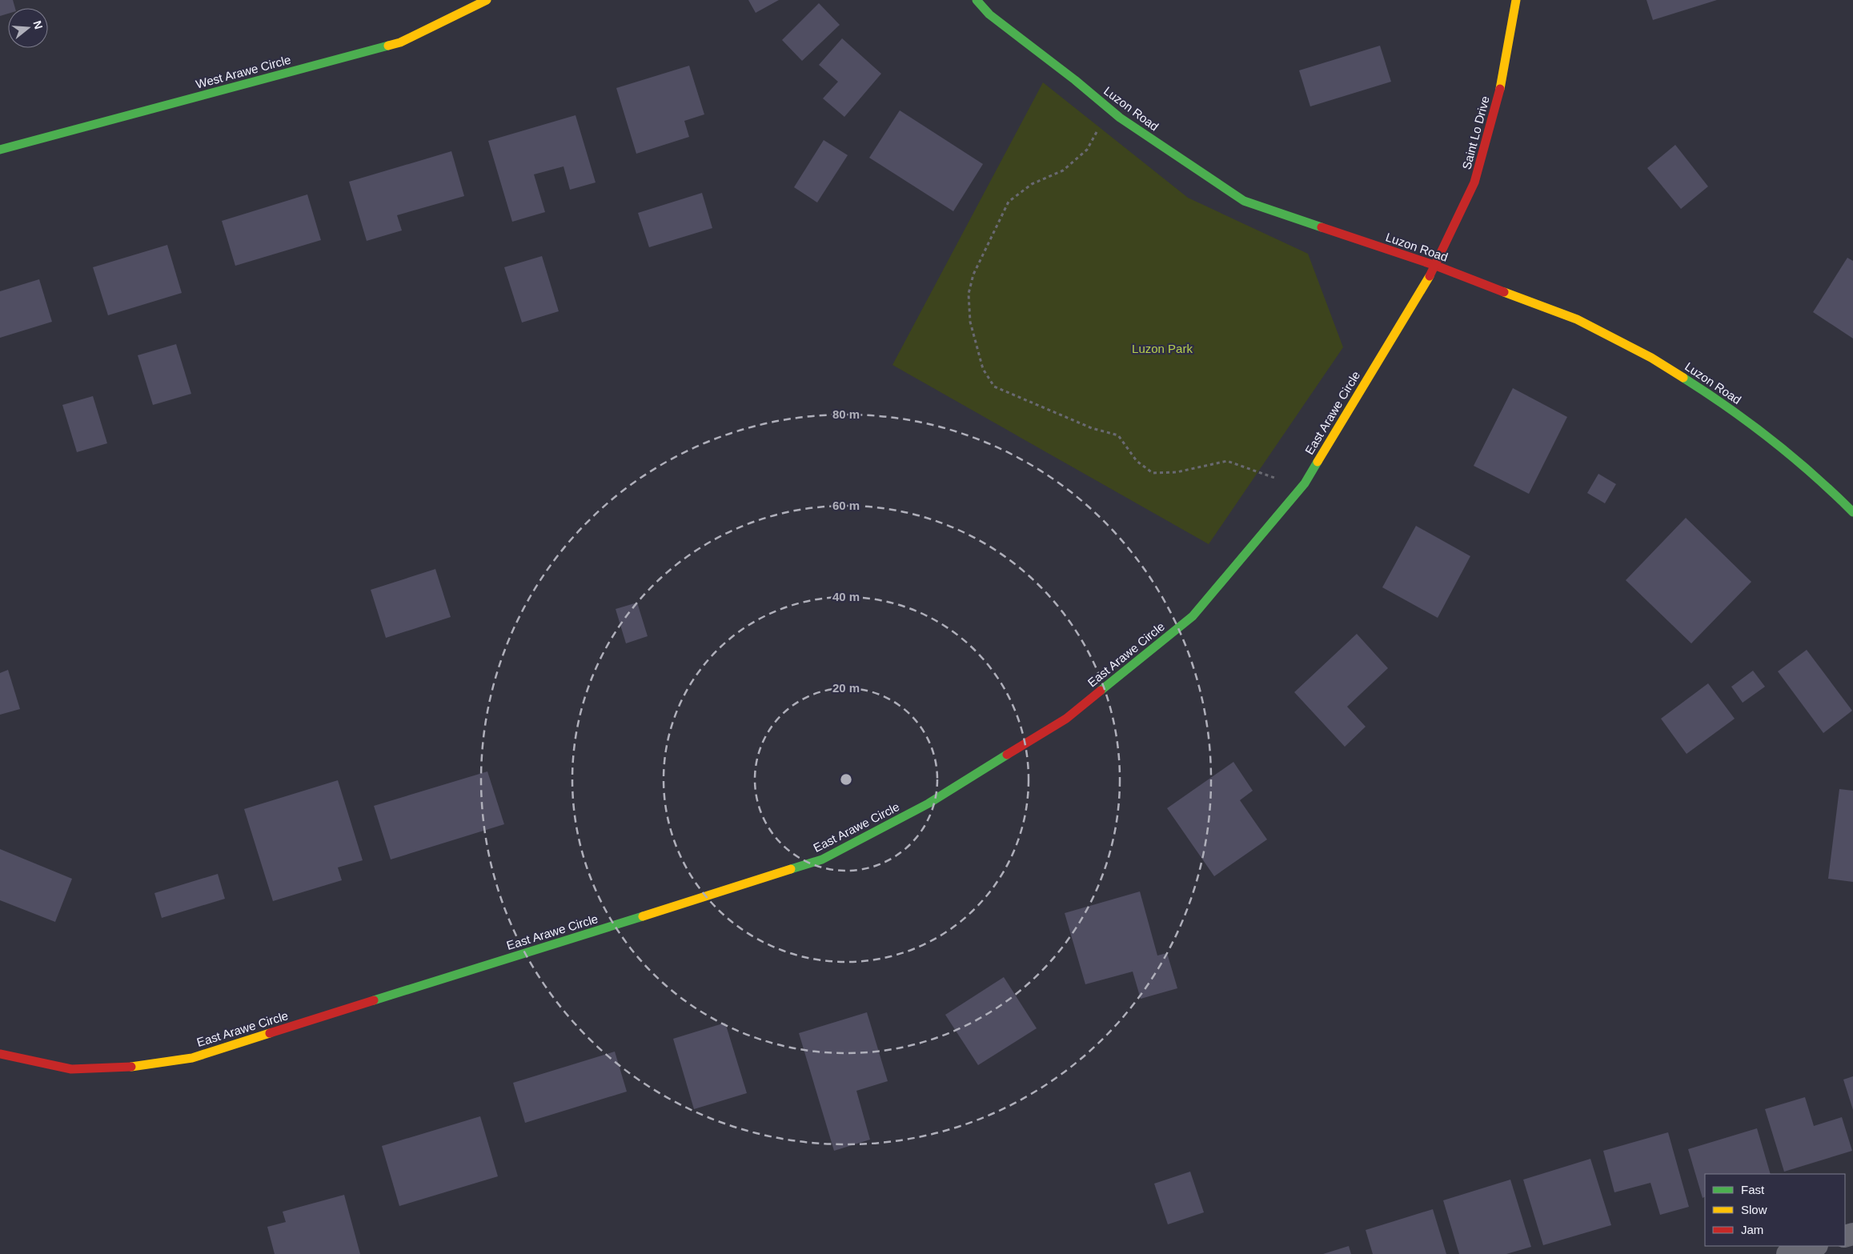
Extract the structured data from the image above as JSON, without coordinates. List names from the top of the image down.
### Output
{
  "streets": {
    "street": [
      "West Arawe Circle",
      "Luzon Road",
      "Saint Lo Drive",
      "East Arawe Circle"
    ]
  },
  "crossings": [
    ["Luzon Road", "Saint Lo Drive"],
    ["Luzon Road", "East Arawe Circle"],
    ["Saint Lo Drive", "East Arawe Circle"]
  ],
  "parks": ["Luzon Park"],
  "legend": ["Fast", "Slow", "Jam"],
  "north": "right",
  "rings": [
    "80 m",
    "60 m",
    "40 m",
    "20 m"
  ]
}
